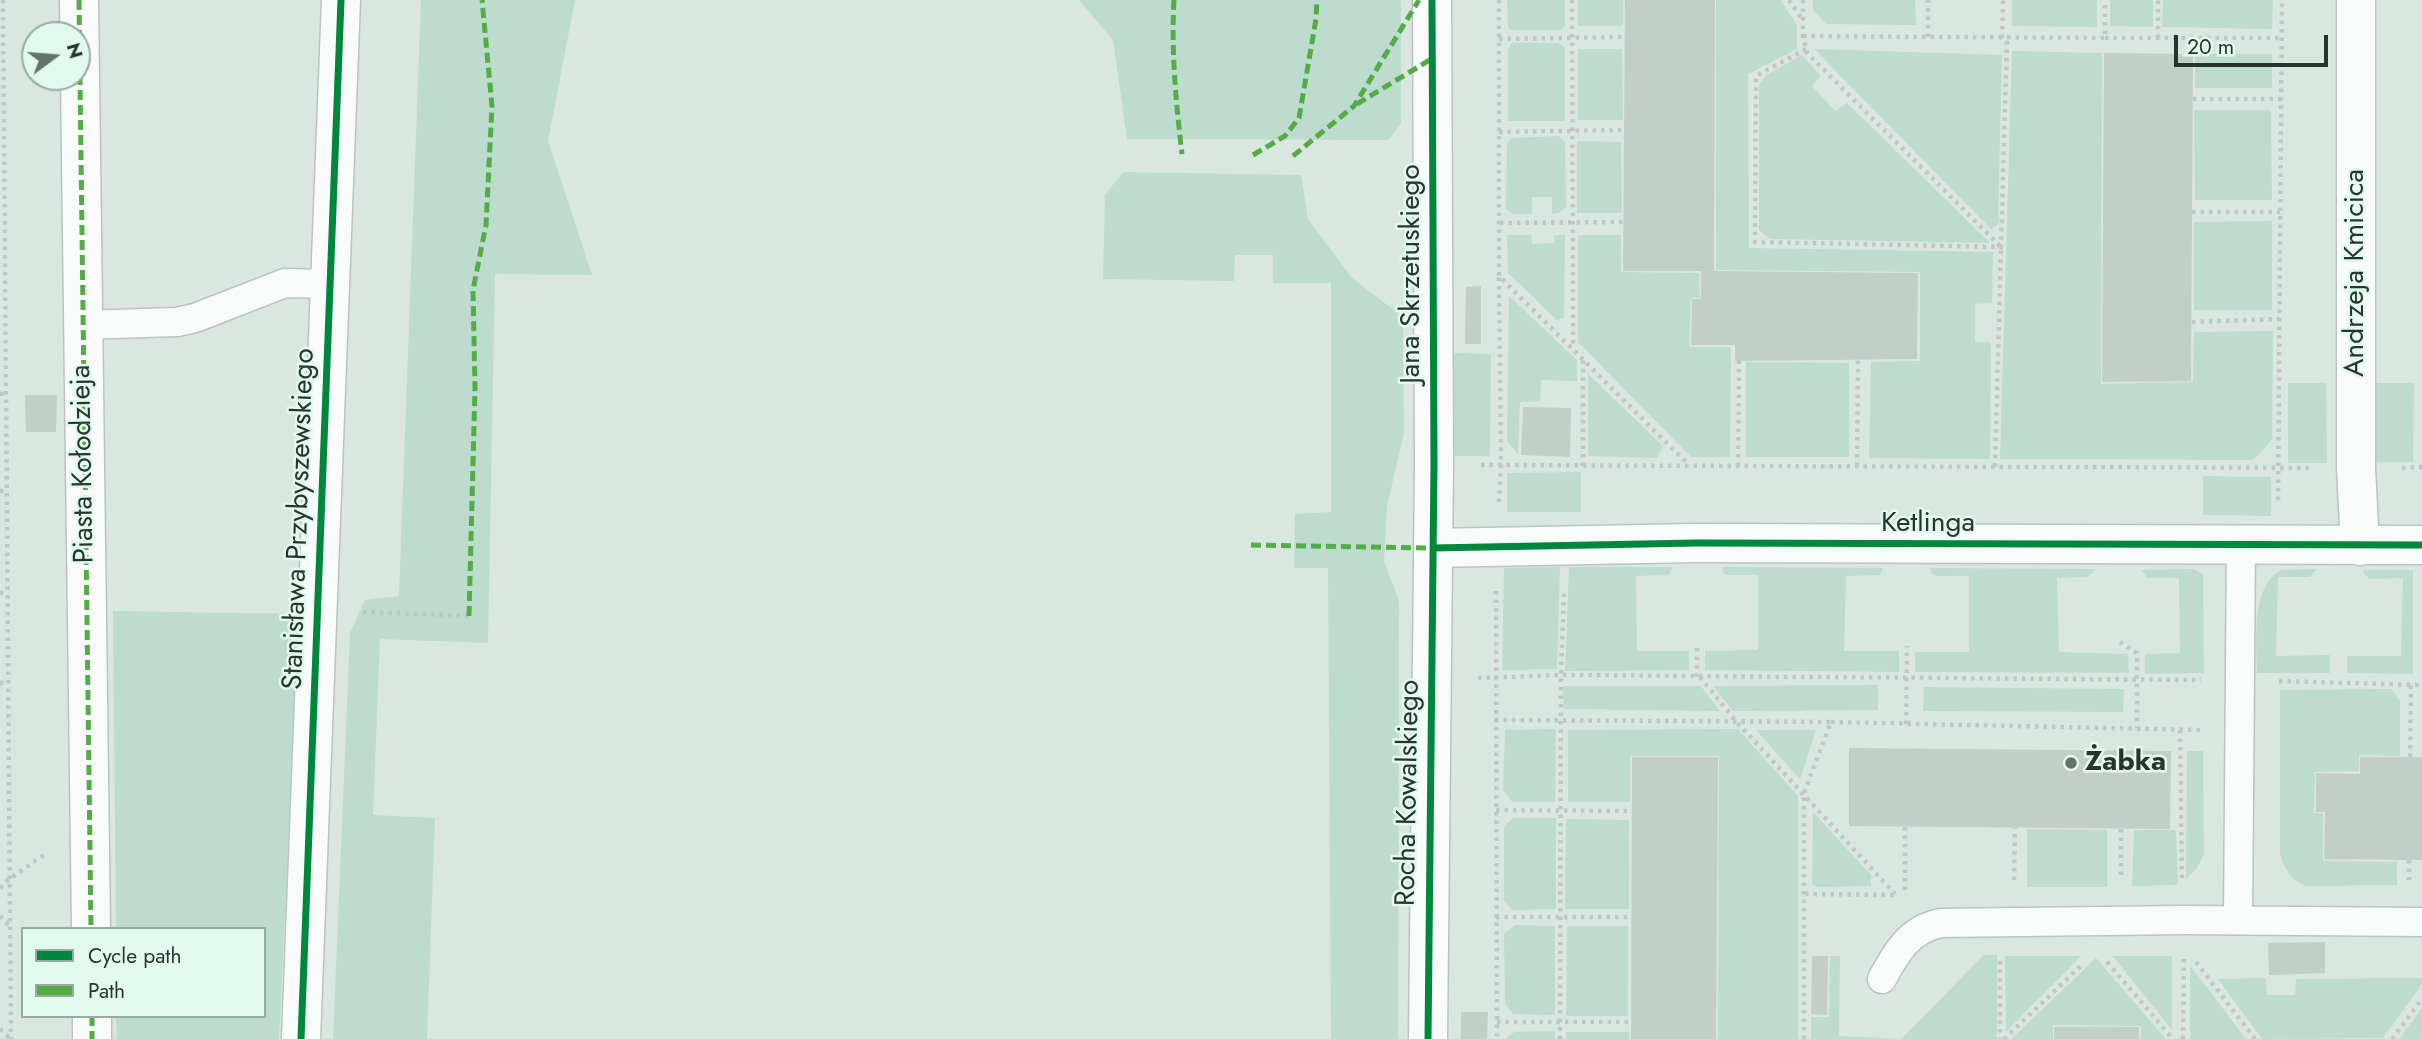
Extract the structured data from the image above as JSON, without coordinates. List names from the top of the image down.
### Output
{
  "streets": {
    "street": [
      "Andrzeja Kmicica",
      "Jana Skrzetuskiego",
      "Piasta Kołodzieja",
      "Stanisława Przybyszewskiego",
      "Ketlinga",
      "Rocha Kowalskiego"
    ]
  },
  "crossings": [
    ["Andrzeja Kmicica", "Ketlinga"],
    ["Jana Skrzetuskiego", "Ketlinga"],
    ["Jana Skrzetuskiego", "Rocha Kowalskiego"],
    ["Ketlinga", "Rocha Kowalskiego"]
  ],
  "places": ["Żabka"],
  "legend": ["Cycle path", "Path"],
  "scale_bar": "20 m",
  "north": "right"
}
